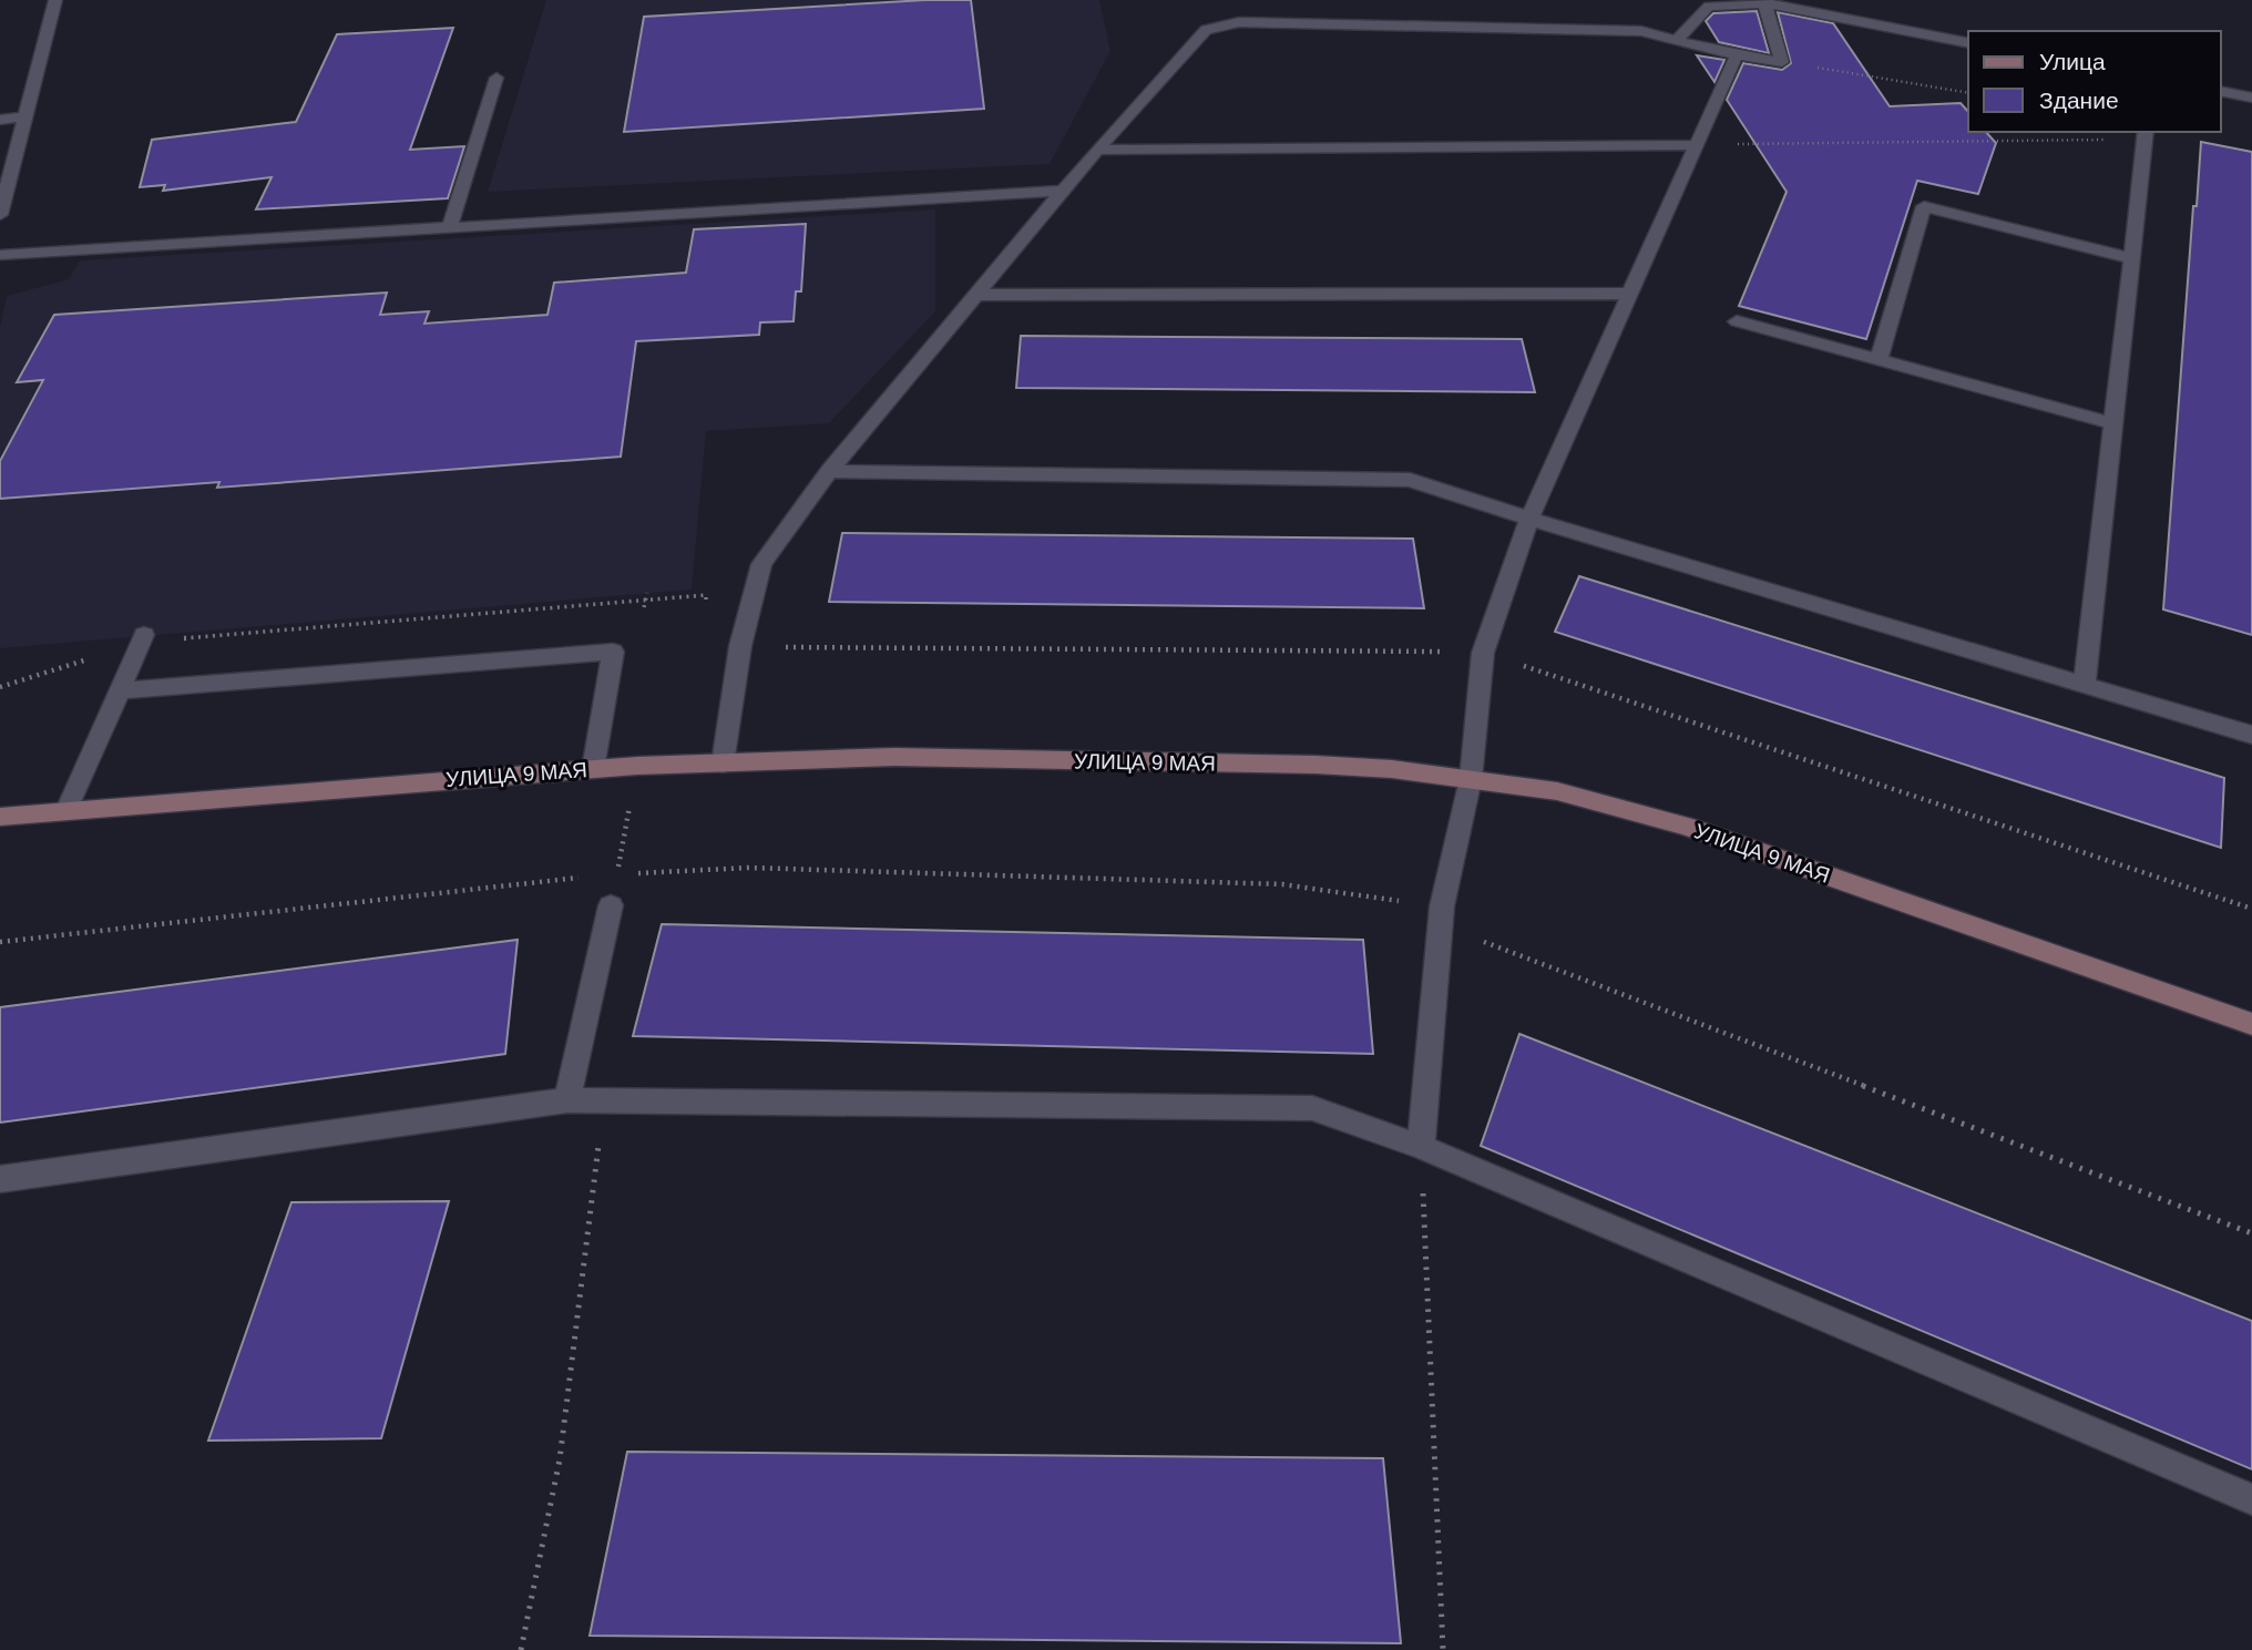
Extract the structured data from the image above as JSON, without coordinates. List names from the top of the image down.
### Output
{
  "streets": {
    "main road": ["УЛИЦА 9 МАЯ"]
  },
  "legend": ["Улица", "Здание"]
}
